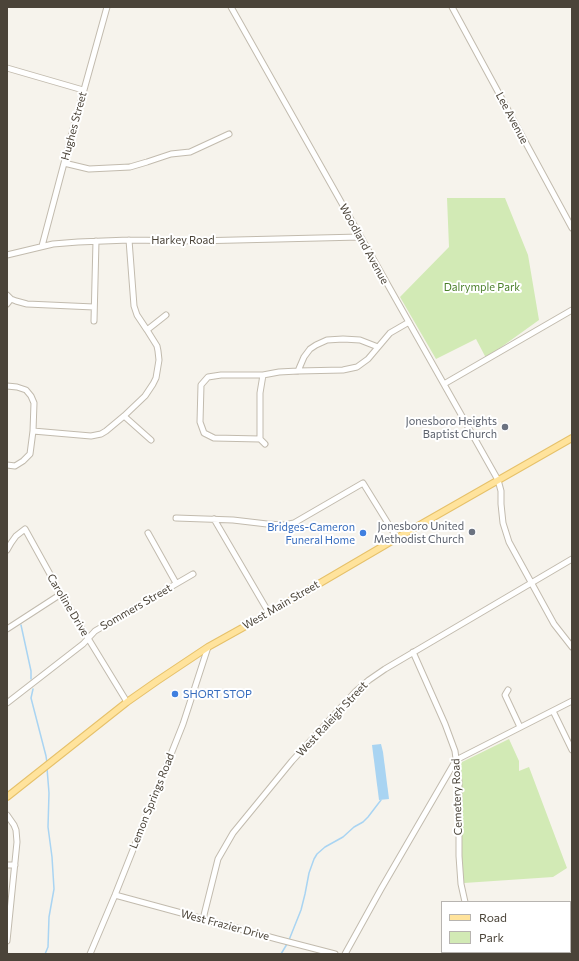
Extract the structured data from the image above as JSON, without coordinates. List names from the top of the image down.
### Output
{
  "streets": {
    "main road": ["West Main Street"],
    "street": [
      "Lee Avenue",
      "Hughes Street",
      "Harkey Road",
      "Woodland Avenue",
      "Caroline Drive",
      "Sommers Street",
      "West Raleigh Street",
      "Cemetery Road",
      "Lemon Springs Road",
      "West Frazier Drive"
    ]
  },
  "crossings": [
    ["Hughes Street", "Harkey Road"],
    ["Harkey Road", "Woodland Avenue"],
    ["Woodland Avenue", "West Main Street"],
    ["Caroline Drive", "West Main Street"],
    ["Caroline Drive", "Sommers Street"],
    ["West Main Street", "Lemon Springs Road"],
    ["West Raleigh Street", "Cemetery Road"],
    ["West Raleigh Street", "West Frazier Drive"],
    ["Lemon Springs Road", "West Frazier Drive"]
  ],
  "parks": ["Dalrymple Park"],
  "places": [
    "Jonesboro Heights Baptist Church",
    "Jonesboro United Methodist Church",
    "Bridges-Cameron Funeral Home",
    "SHORT STOP"
  ],
  "legend": ["Road", "Park"]
}
